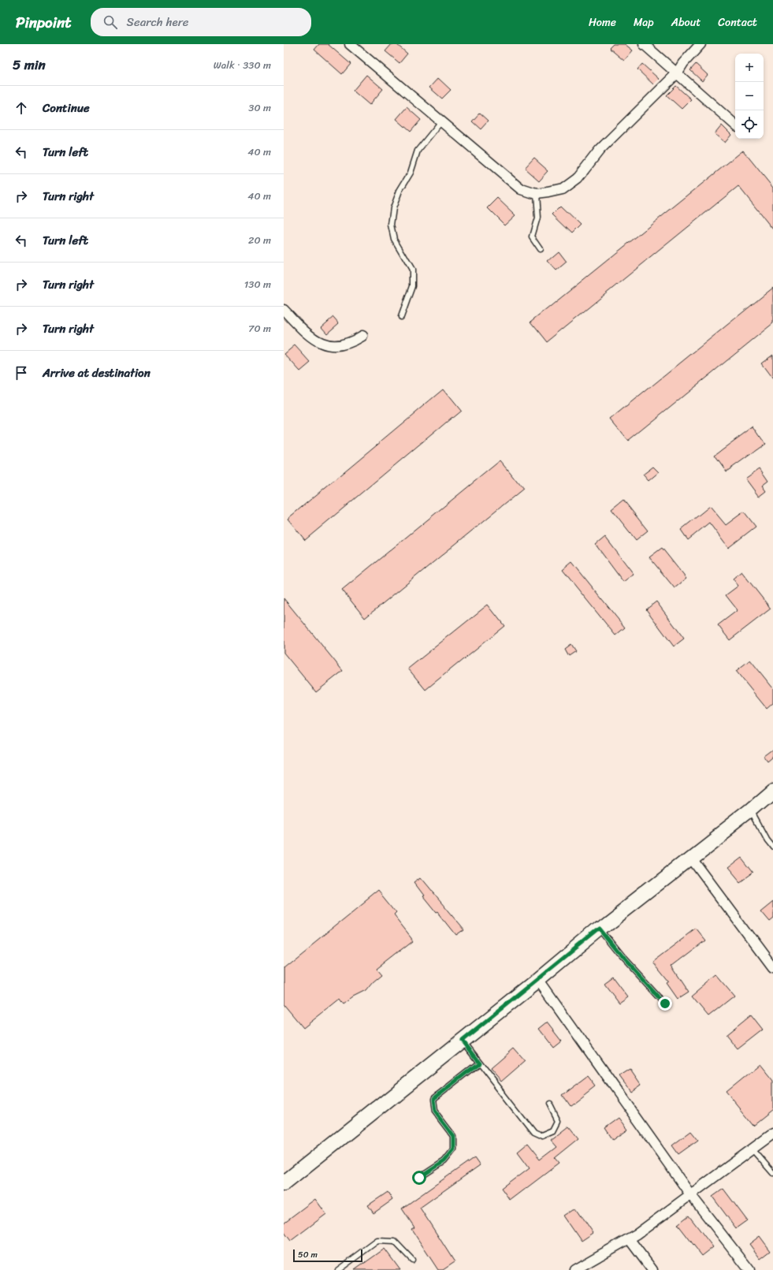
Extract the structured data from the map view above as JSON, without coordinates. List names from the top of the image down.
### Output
{
  "scale_bar": "50 m",
  "page": {
    "header": "Pinpoint",
    "search": "Search here",
    "nav": [
      "Home",
      "Map",
      "About",
      "Contact"
    ],
    "heading": ["5 min", "Walk · 330 m"],
    "map_buttons": ["+", "−"],
    "list": [
      ["Continue", "30 m"],
      ["Turn left", "40 m"],
      ["Turn right", "40 m"],
      ["Turn left", "20 m"],
      ["Turn right", "130 m"],
      ["Turn right", "70 m"],
      "Arrive at destination"
    ],
    "scale": "50 m"
  }
}
